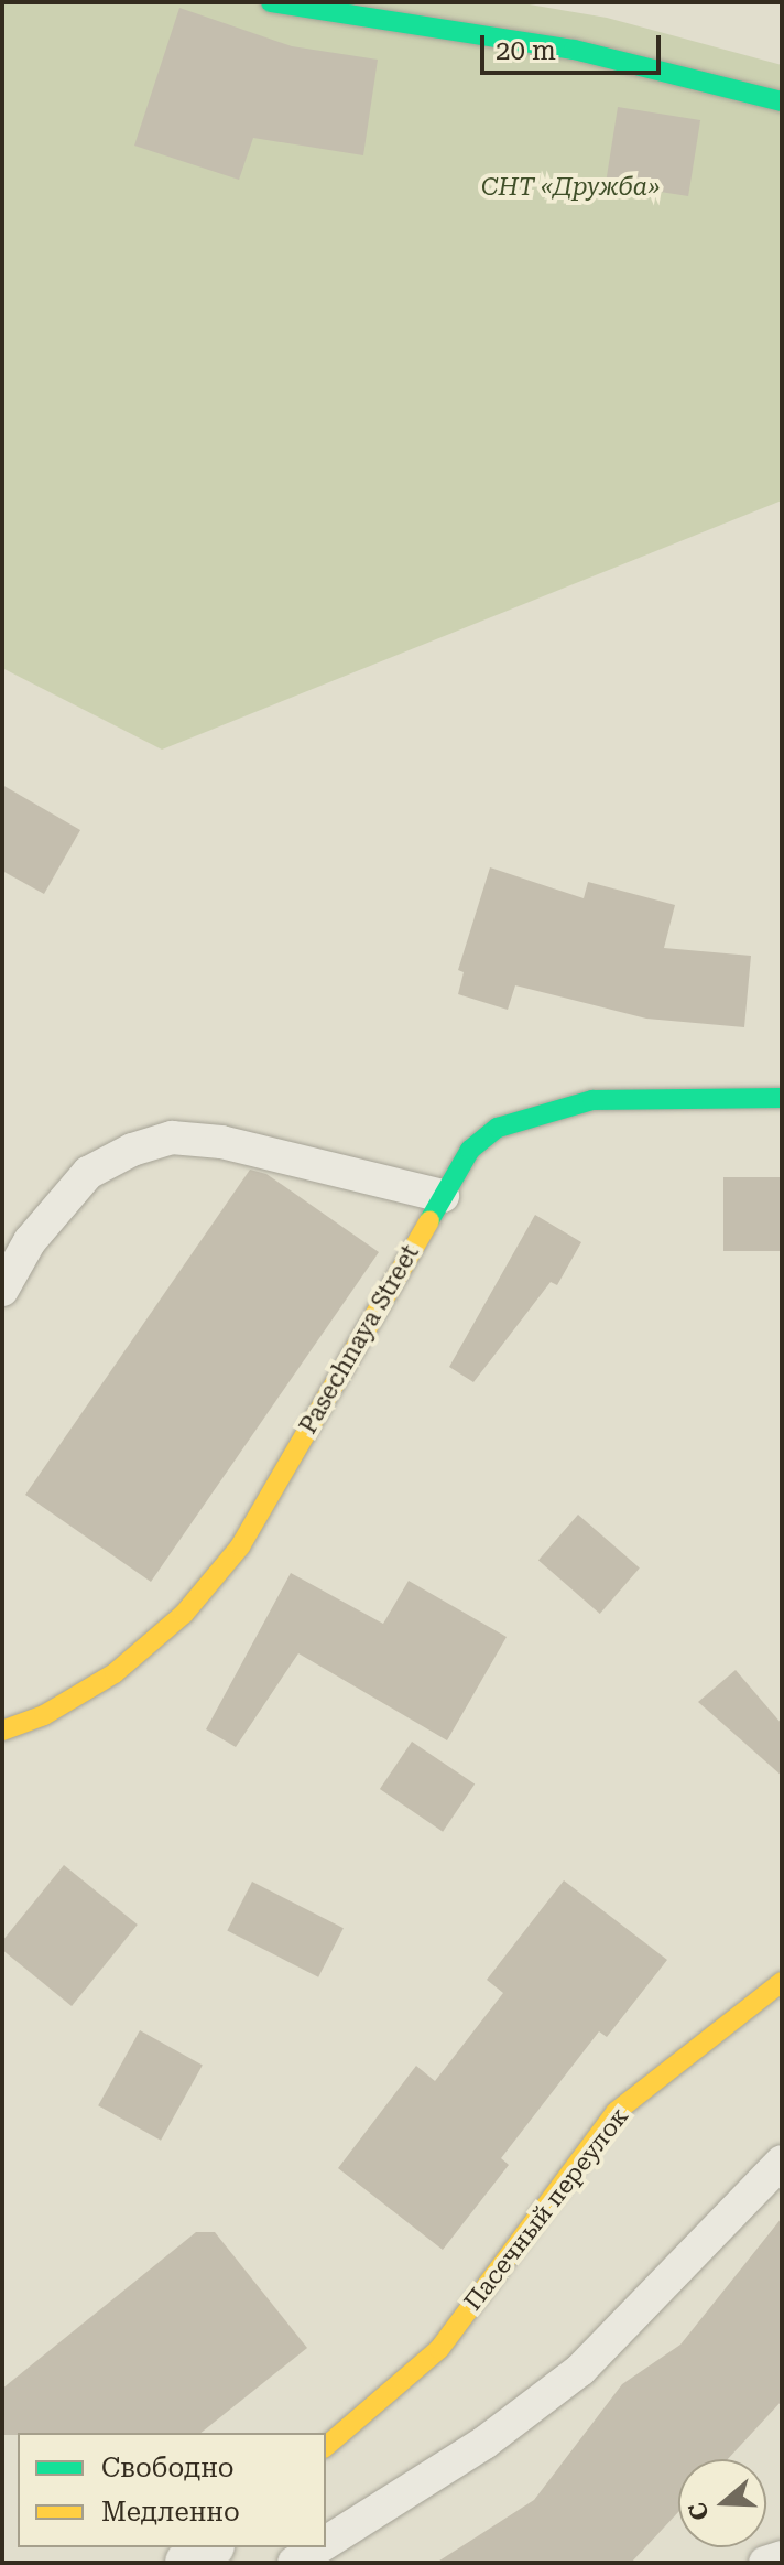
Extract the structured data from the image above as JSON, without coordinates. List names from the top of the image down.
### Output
{
  "streets": {
    "street": ["Pasechnaya Street", "Пасечный переулок"]
  },
  "parks": ["СНТ «Дружба»"],
  "legend": ["Свободно", "Медленно"],
  "scale_bar": "20 m",
  "north": "left"
}
